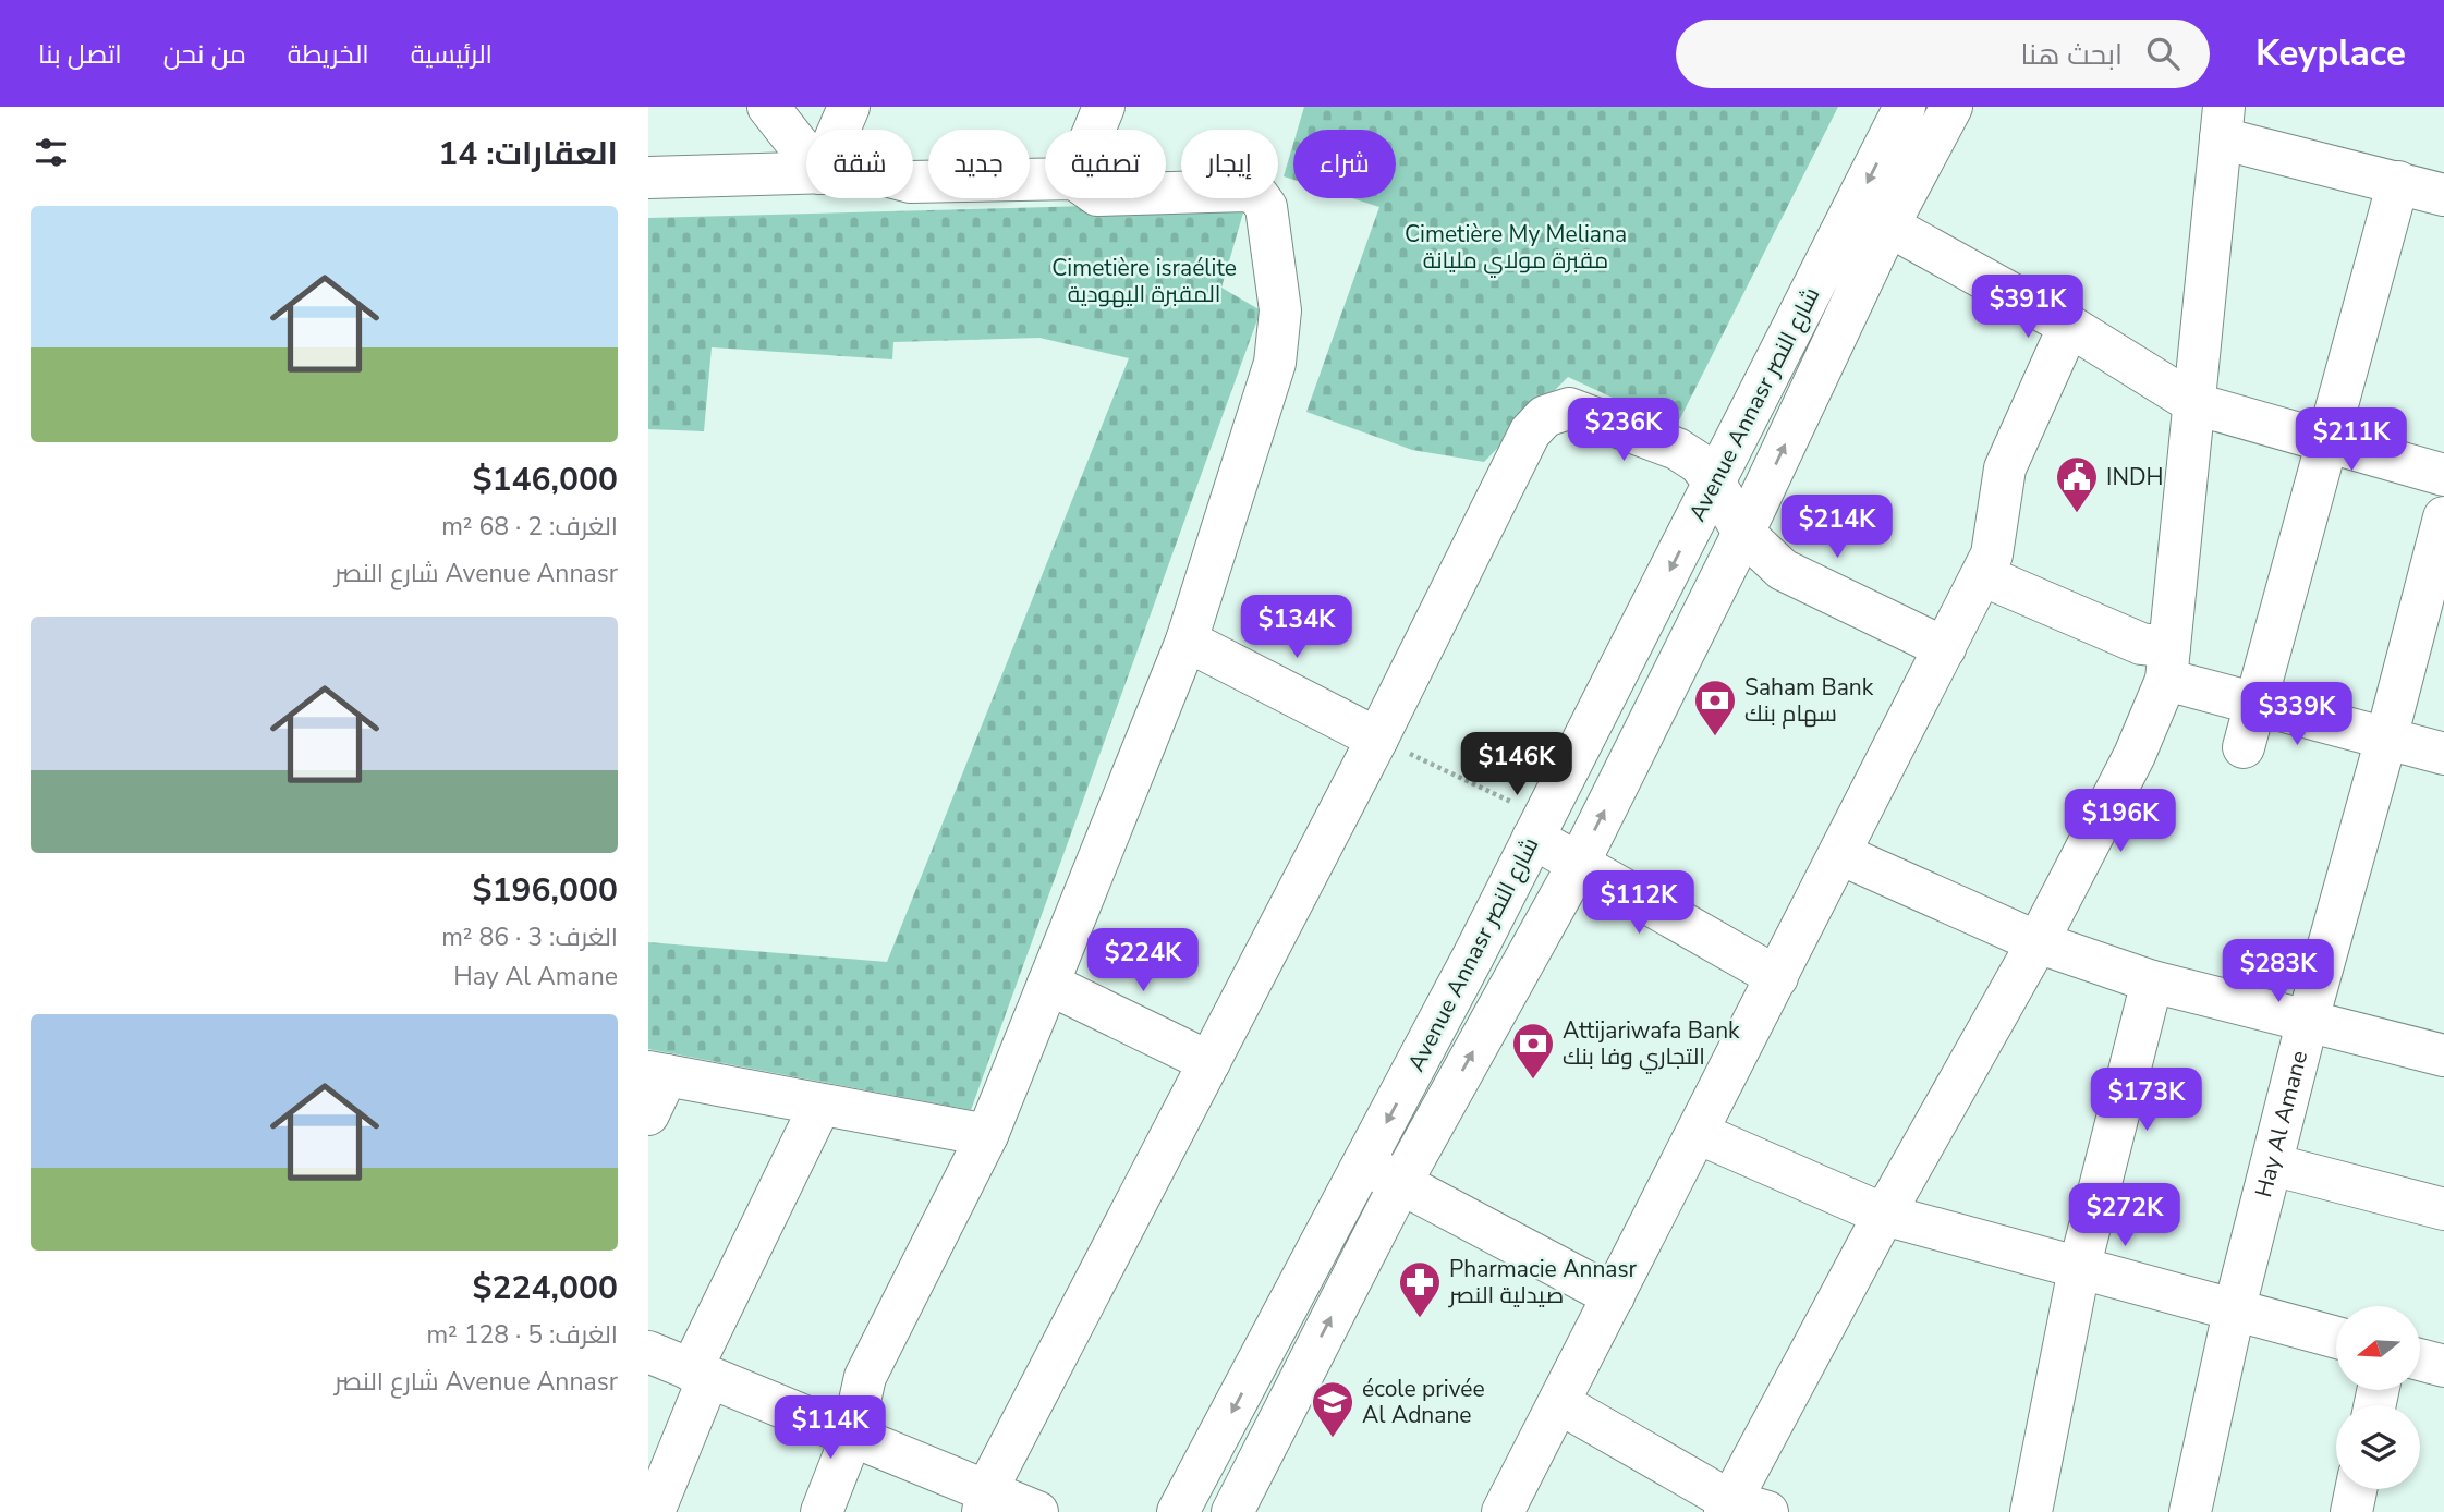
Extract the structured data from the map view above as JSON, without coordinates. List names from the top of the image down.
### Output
{
  "streets": {
    "street": ["Avenue Annasr شارع النصر", "Hay Al Amane"]
  },
  "parks": ["Cimetière My Meliana مقبرة مولاي مليانة", "Cimetière israélite المقبرة اليهودية"],
  "places": {
    "public building": ["INDH"],
    "bank": ["Saham Bank سهام بنك", "Attijariwafa Bank التجاري وفا بنك"],
    "pharmacy": ["Pharmacie Annasr صيدلية النصر"],
    "school or university": ["école privée Al Adnane"]
  },
  "north": "left",
  "page": {
    "header": "Keyplace",
    "search": "ابحث هنا",
    "nav": [
      "الرئيسية",
      "الخريطة",
      "من نحن",
      "اتصل بنا"
    ],
    "heading": "العقارات: 14",
    "chip": [
      "شراء",
      "إيجار",
      "تصفية",
      "جديد",
      "شقة"
    ],
    "list": [
      {
        "name": "$146,000",
        "note": "الغرف: 2 · 68 m² · Avenue Annasr شارع النصر"
      },
      {
        "name": "$196,000",
        "note": "الغرف: 3 · 86 m² · Hay Al Amane"
      },
      {
        "name": "$224,000",
        "note": "الغرف: 5 · 128 m² · Avenue Annasr شارع النصر"
      }
    ],
    "price": [
      "$391K",
      "$236K",
      "$211K",
      "$214K",
      "$134K",
      "$339K",
      "$146K",
      "$196K",
      "$112K",
      "$224K",
      "$283K",
      "$173K",
      "$272K",
      "$114K"
    ]
  }
}
